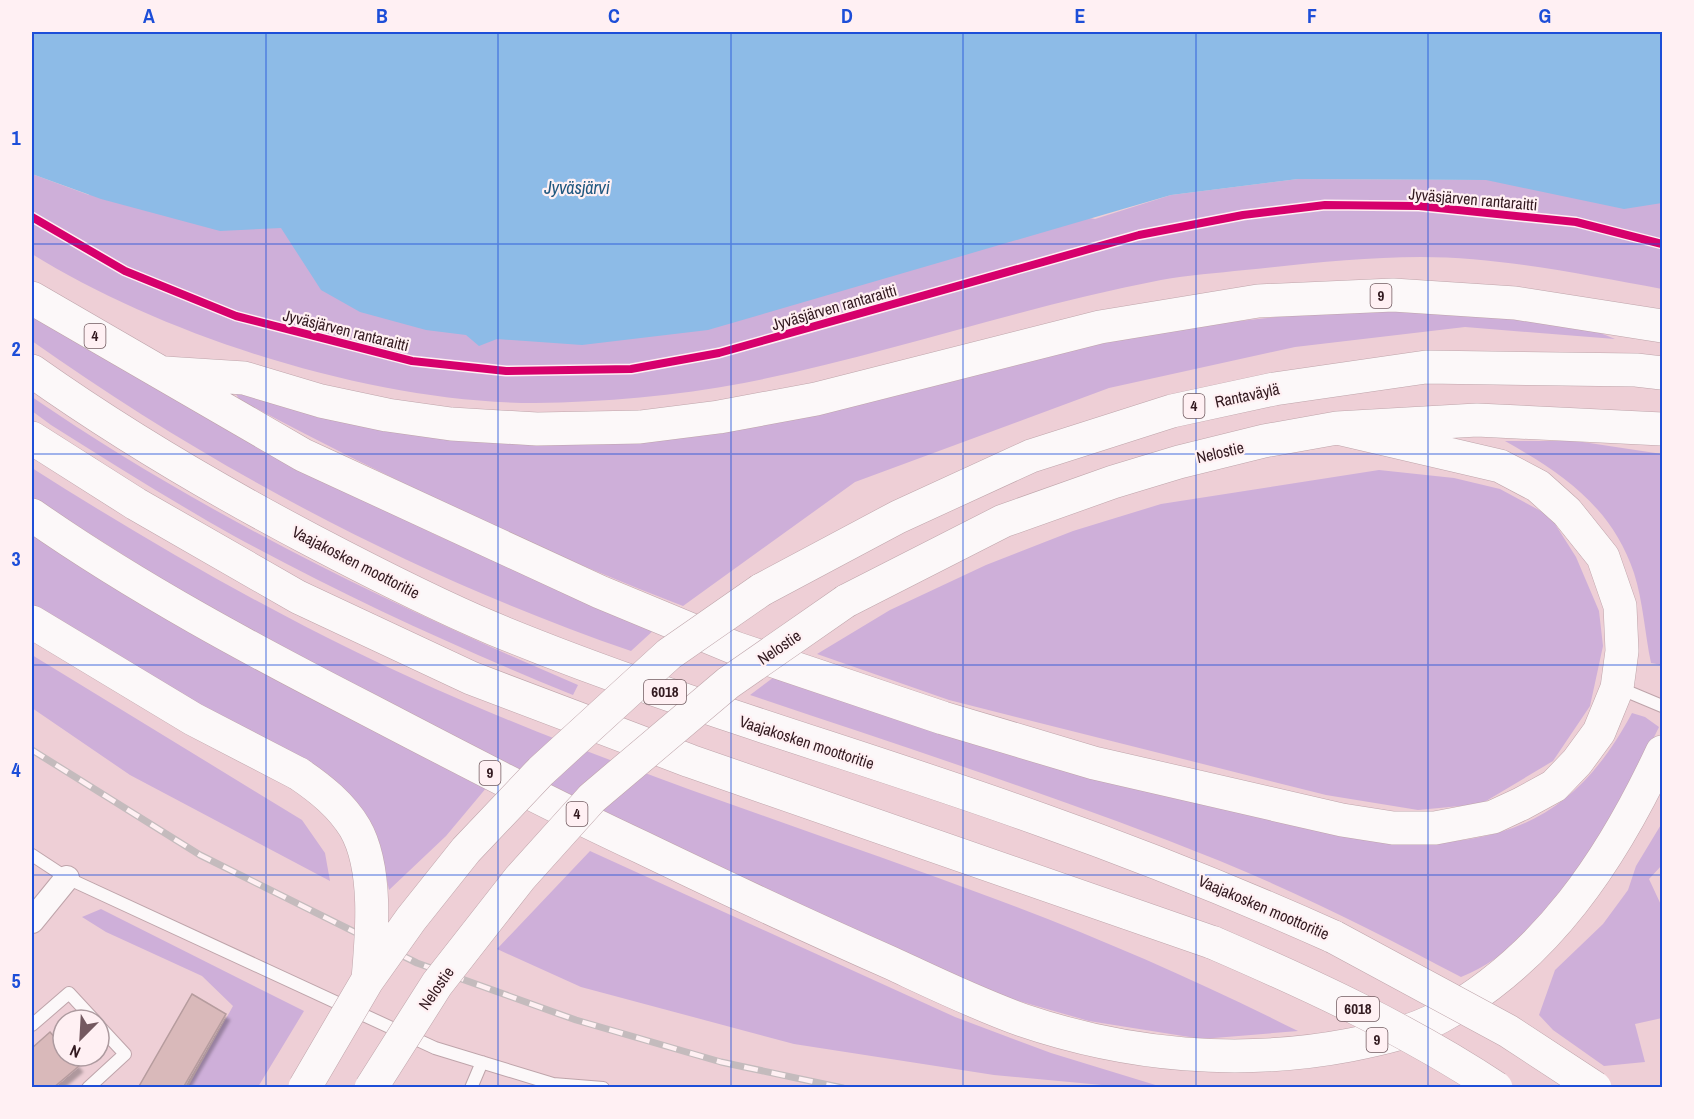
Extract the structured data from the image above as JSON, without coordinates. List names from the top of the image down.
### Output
{
  "streets": {
    "highway": [
      "9",
      "4",
      "Rantaväylä",
      "Nelostie",
      "Vaajakosken moottoritie",
      "6018"
    ],
    "cycle path": ["Jyväsjärven rantaraitti"]
  },
  "crossings": [
    ["9", "4"],
    ["4", "Rantaväylä"],
    ["4", "Nelostie"]
  ],
  "water": ["Jyväsjärvi"],
  "north": "bottom left",
  "grid": {
    "columns": [
      "A",
      "B",
      "C",
      "D",
      "E",
      "F",
      "G"
    ],
    "rows": [
      "1",
      "2",
      "3",
      "4",
      "5"
    ]
  }
}
